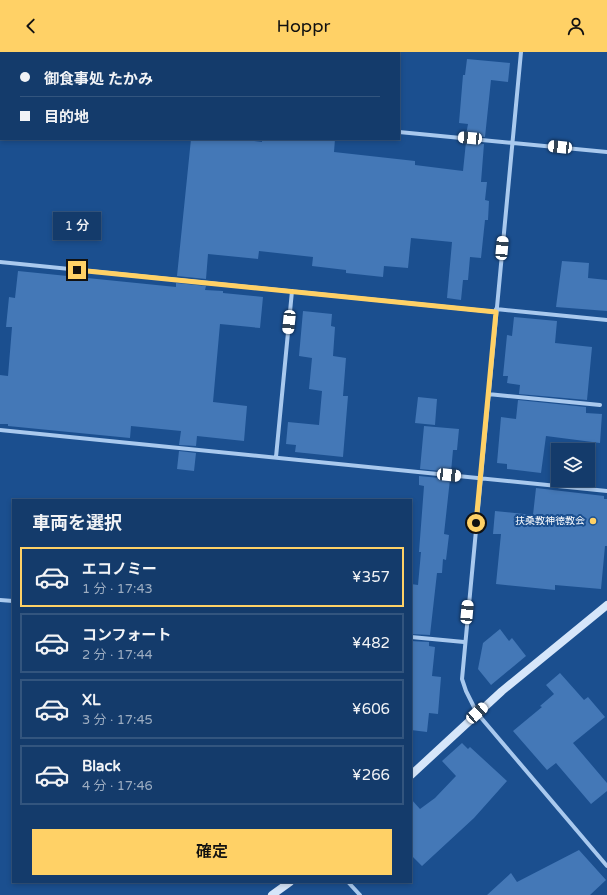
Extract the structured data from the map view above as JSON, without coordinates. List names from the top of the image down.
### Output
{
  "places": ["扶桑教神徳教会"],
  "page": {
    "header": "Hoppr",
    "banner": ["御食事処 たかみ", "目的地"],
    "bubble": "1 分",
    "heading": "車両を選択",
    "list": [
      {
        "name": "エコノミー",
        "note": "1 分 · 17:43",
        "value": "¥357"
      },
      {
        "name": "コンフォート",
        "note": "2 分 · 17:44",
        "value": "¥482"
      },
      {
        "name": "XL",
        "note": "3 分 · 17:45",
        "value": "¥606"
      },
      {
        "name": "Black",
        "note": "4 分 · 17:46",
        "value": "¥266"
      }
    ],
    "buttons": "確定"
  }
}
